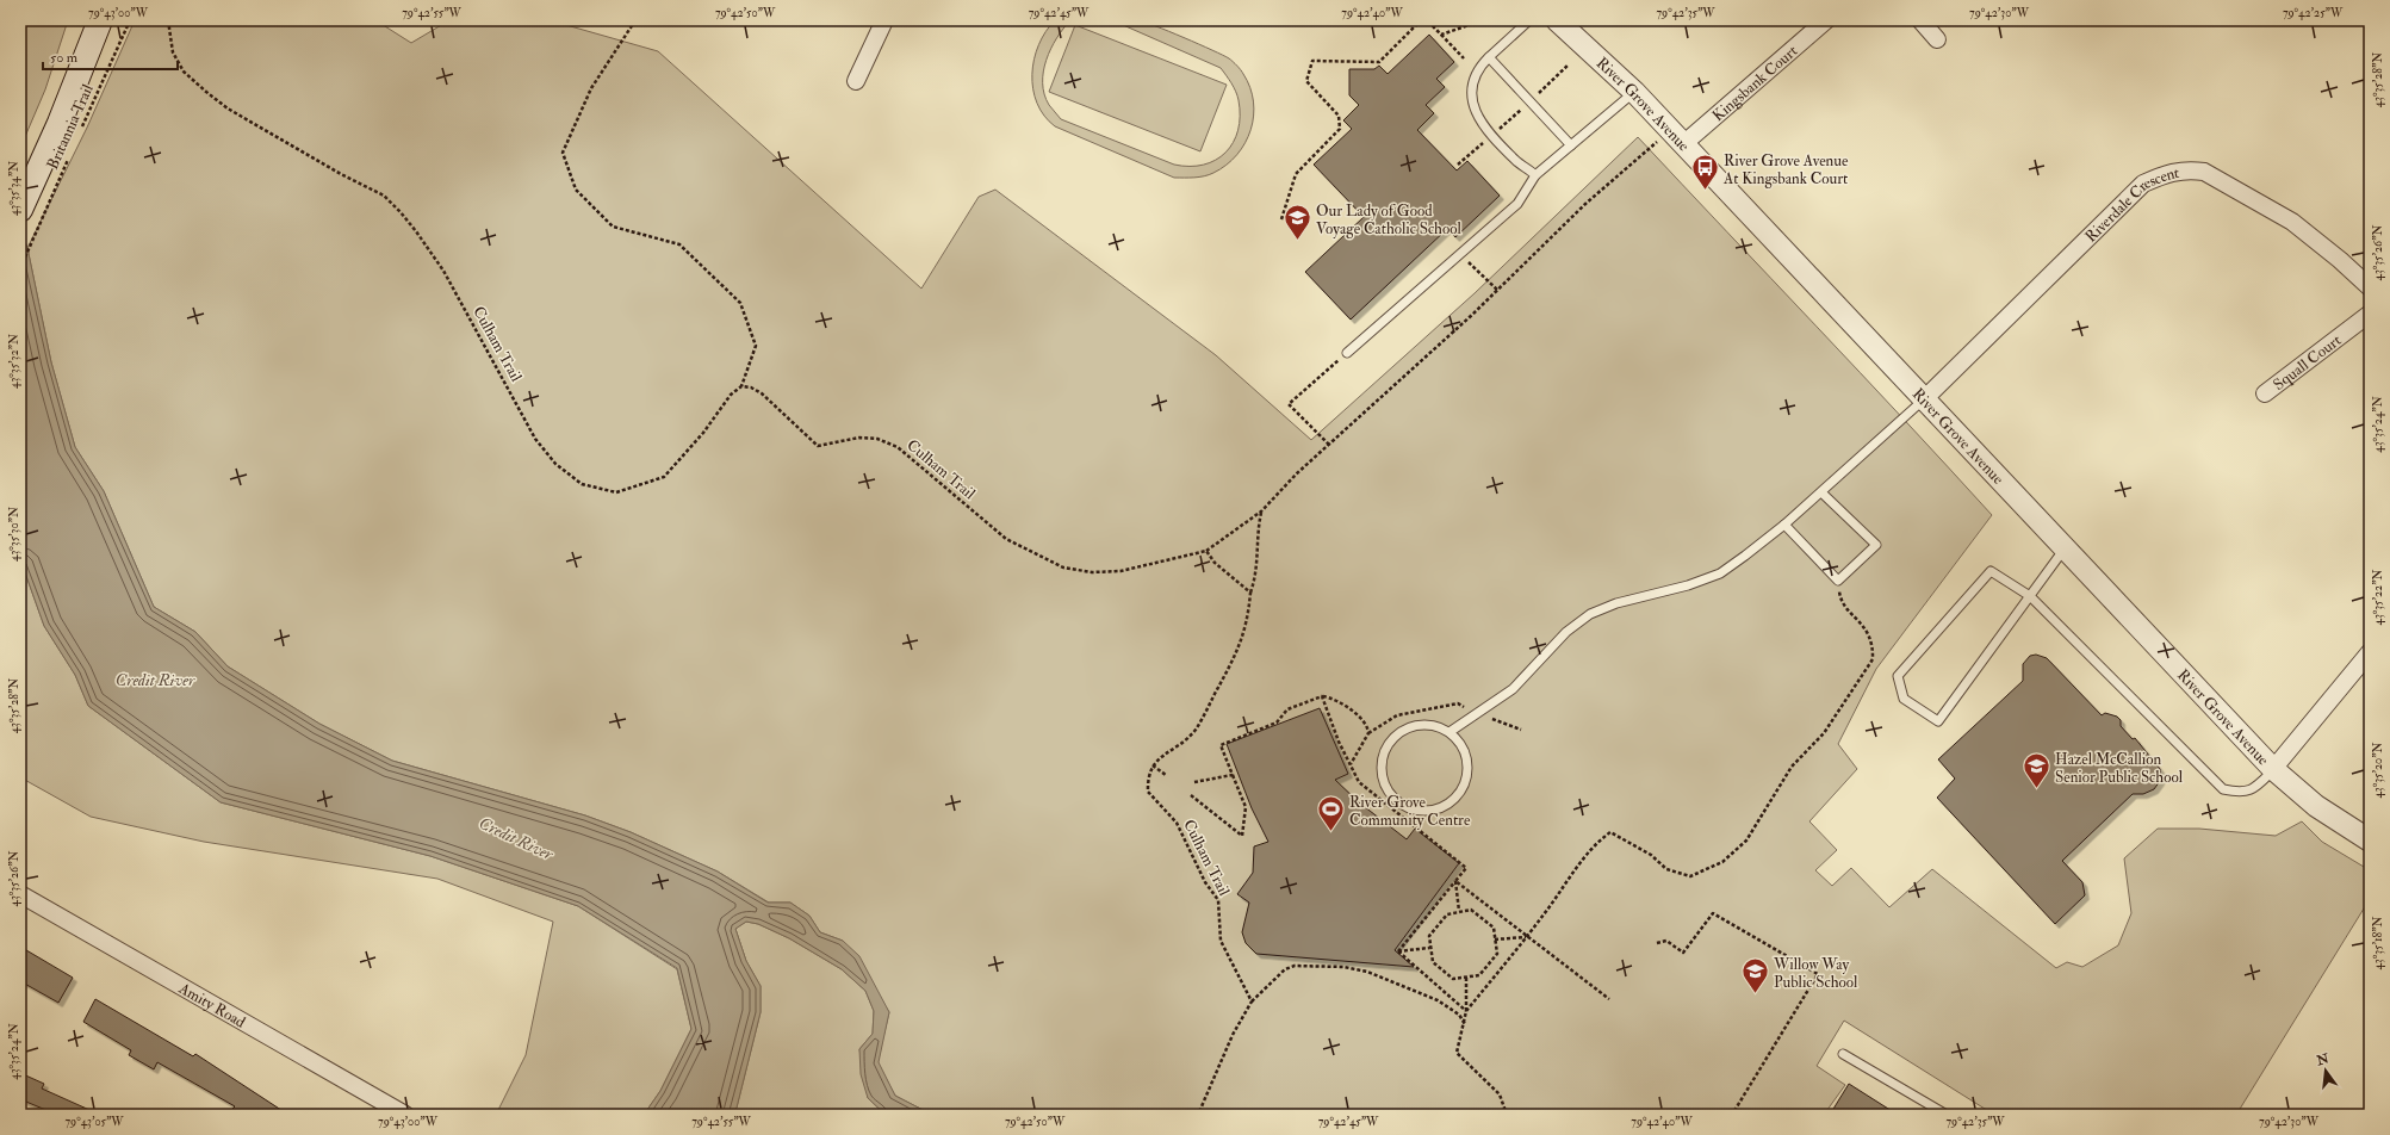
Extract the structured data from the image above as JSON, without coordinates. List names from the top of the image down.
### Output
{
  "streets": {
    "street": [
      "Kingsbank Court",
      "River Grove Avenue",
      "Riverdale Crescent",
      "Squall Court",
      "Amity Road"
    ],
    "path": ["Britannia Trail", "Culham Trail"]
  },
  "crossings": [
    ["Kingsbank Court", "River Grove Avenue"],
    ["River Grove Avenue", "Riverdale Crescent"]
  ],
  "water": ["Credit River"],
  "places": {
    "bus stop": ["River Grove Avenue At Kingsbank Court"],
    "school or university": ["Our Lady of Good Voyage Catholic School", "Hazel McCallion Senior Public School", "Willow Way Public School"],
    "sports": ["River Grove Community Centre"]
  },
  "scale_bar": "50 m",
  "north": "top",
  "coordinates": [
    "79°43'00\"W",
    "79°42'55\"W",
    "79°42'50\"W",
    "79°42'45\"W",
    "79°42'40\"W",
    "79°42'35\"W",
    "79°42'30\"W",
    "79°42'25\"W",
    "43°35'28\"N",
    "43°35'34\"N",
    "43°35'26\"N",
    "43°35'32\"N",
    "43°35'24\"N",
    "43°35'30\"N",
    "43°35'22\"N",
    "43°35'20\"N",
    "43°35'18\"N",
    "79°43'05\"W"
  ]
}
